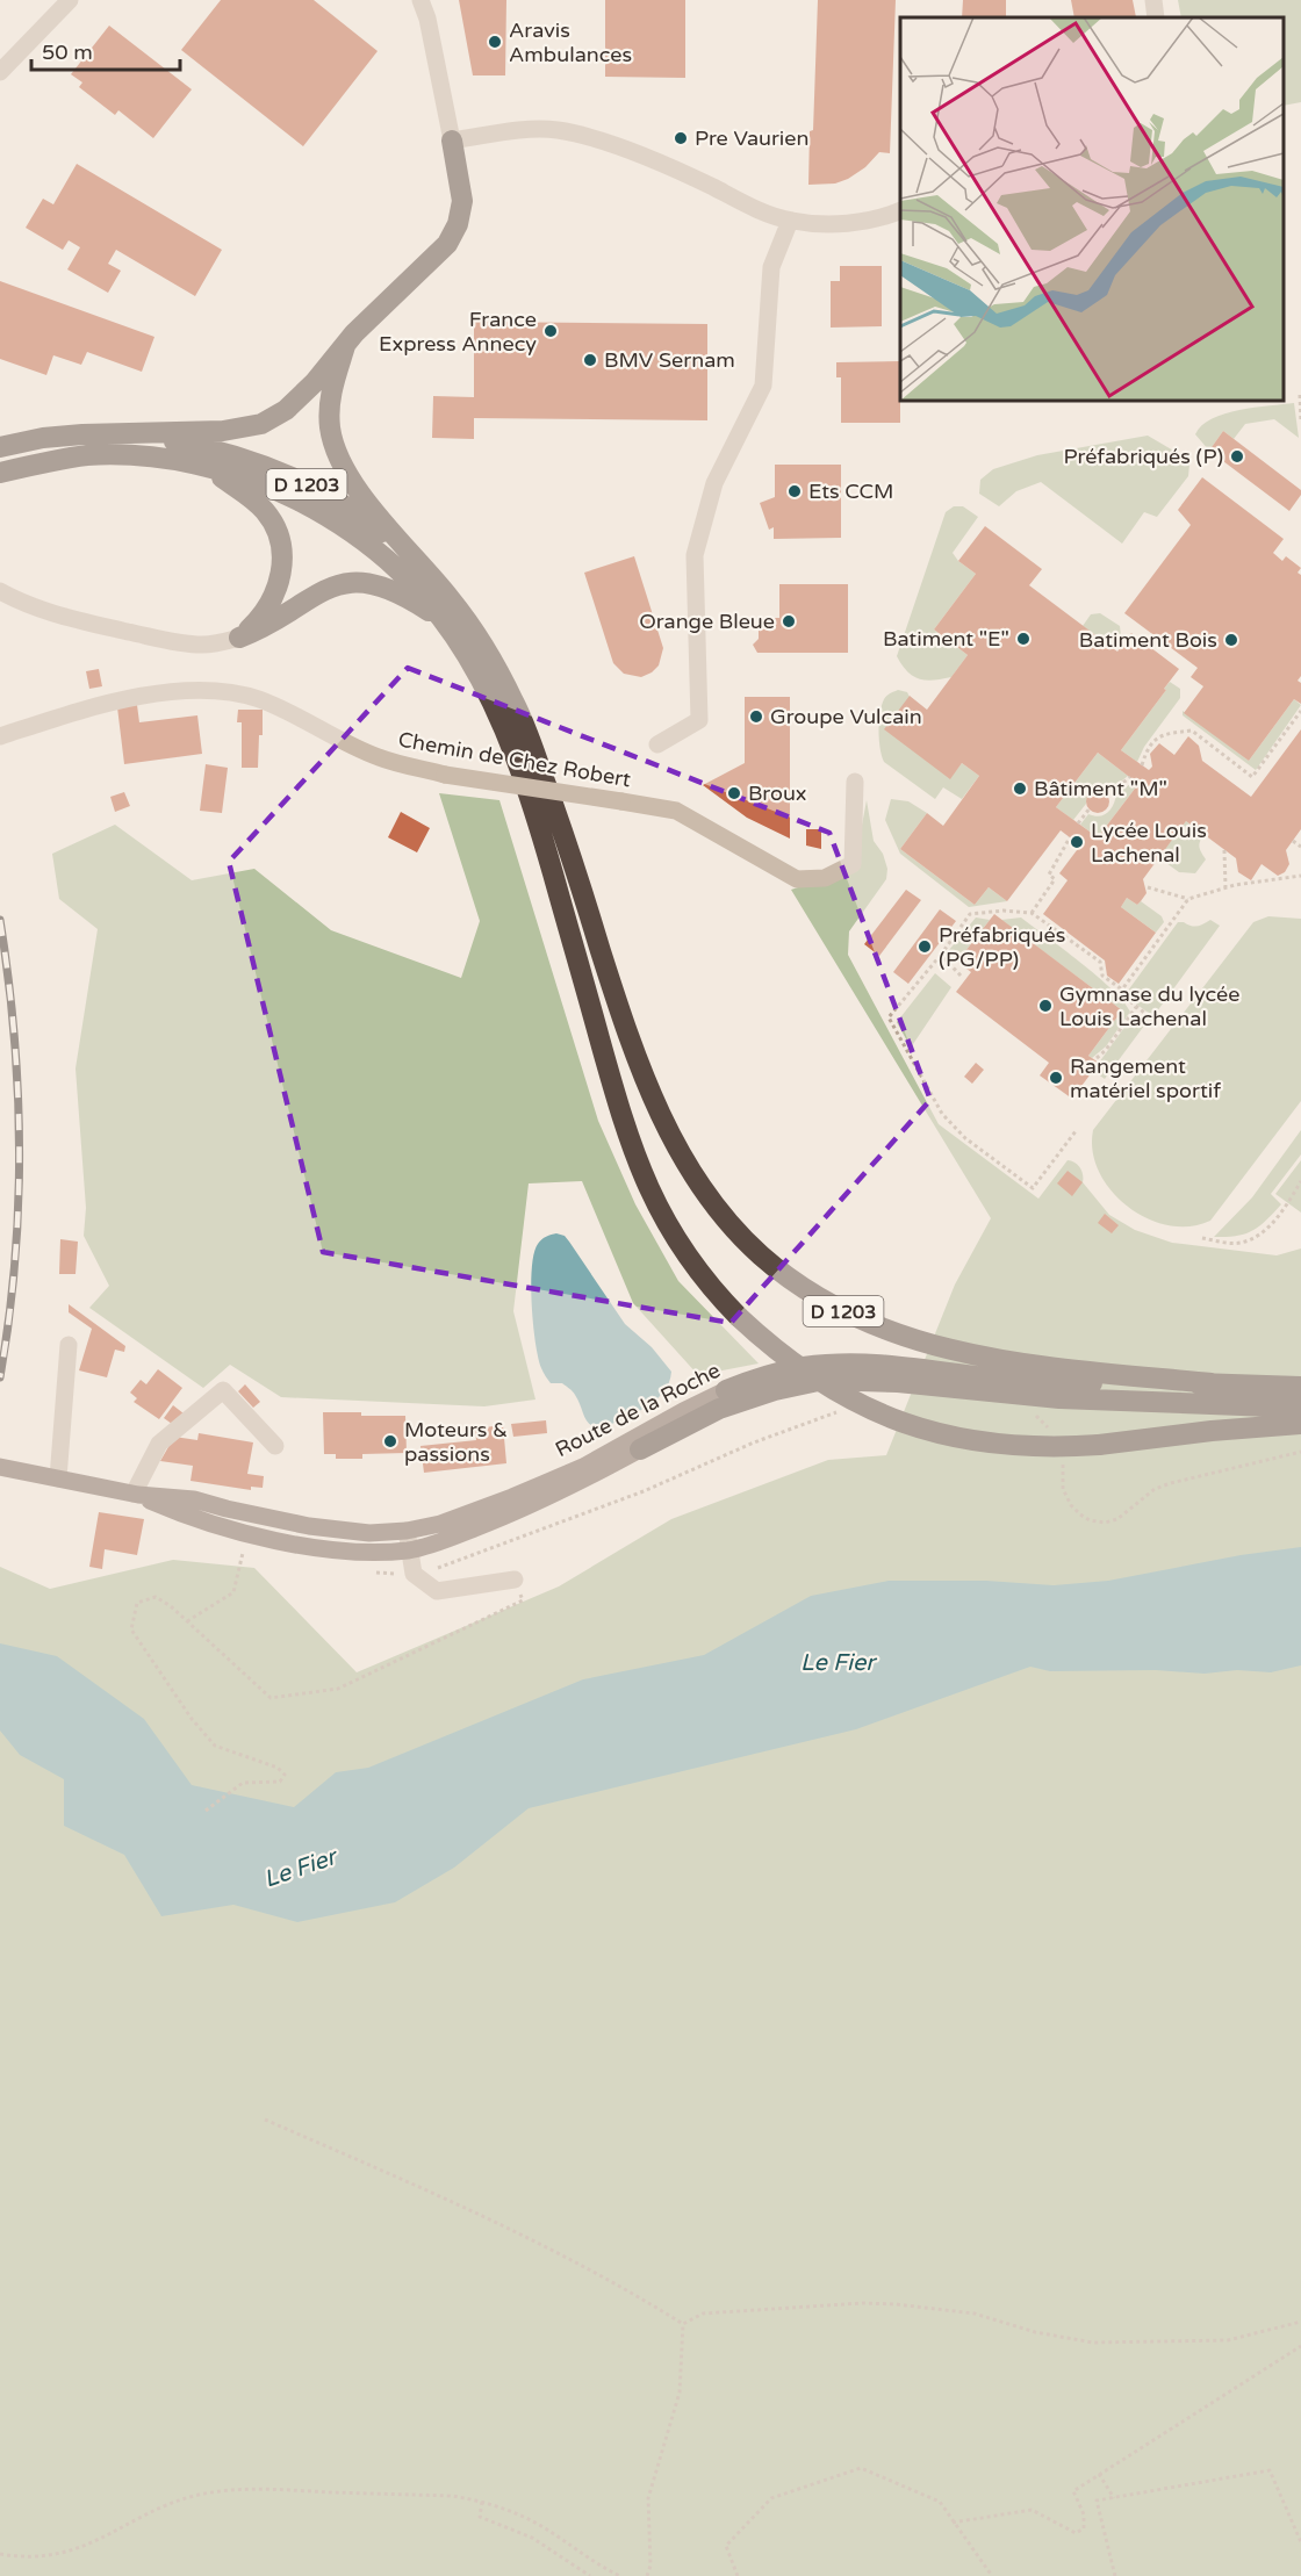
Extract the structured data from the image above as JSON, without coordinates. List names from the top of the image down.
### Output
{
  "streets": {
    "highway": ["D 1203", "Route de la Roche"],
    "street": ["Chemin de Chez Robert"]
  },
  "crossings": [
    ["D 1203", "Route de la Roche"]
  ],
  "water": ["Le Fier"],
  "places": [
    "Aravis Ambulances",
    "Pre Vaurien",
    "France Express Annecy",
    "BMV Sernam",
    "Préfabriqués (P)",
    "Ets CCM",
    "Orange Bleue",
    "Batiment \"E\"",
    "Batiment Bois",
    "Groupe Vulcain",
    "Bâtiment \"M\"",
    "Broux",
    "Lycée Louis Lachenal",
    "Préfabriqués (PG/PP)",
    "Gymnase du lycée Louis Lachenal",
    "Rangement matériel sportif",
    "Moteurs & passions"
  ],
  "scale_bar": "50 m"
}
